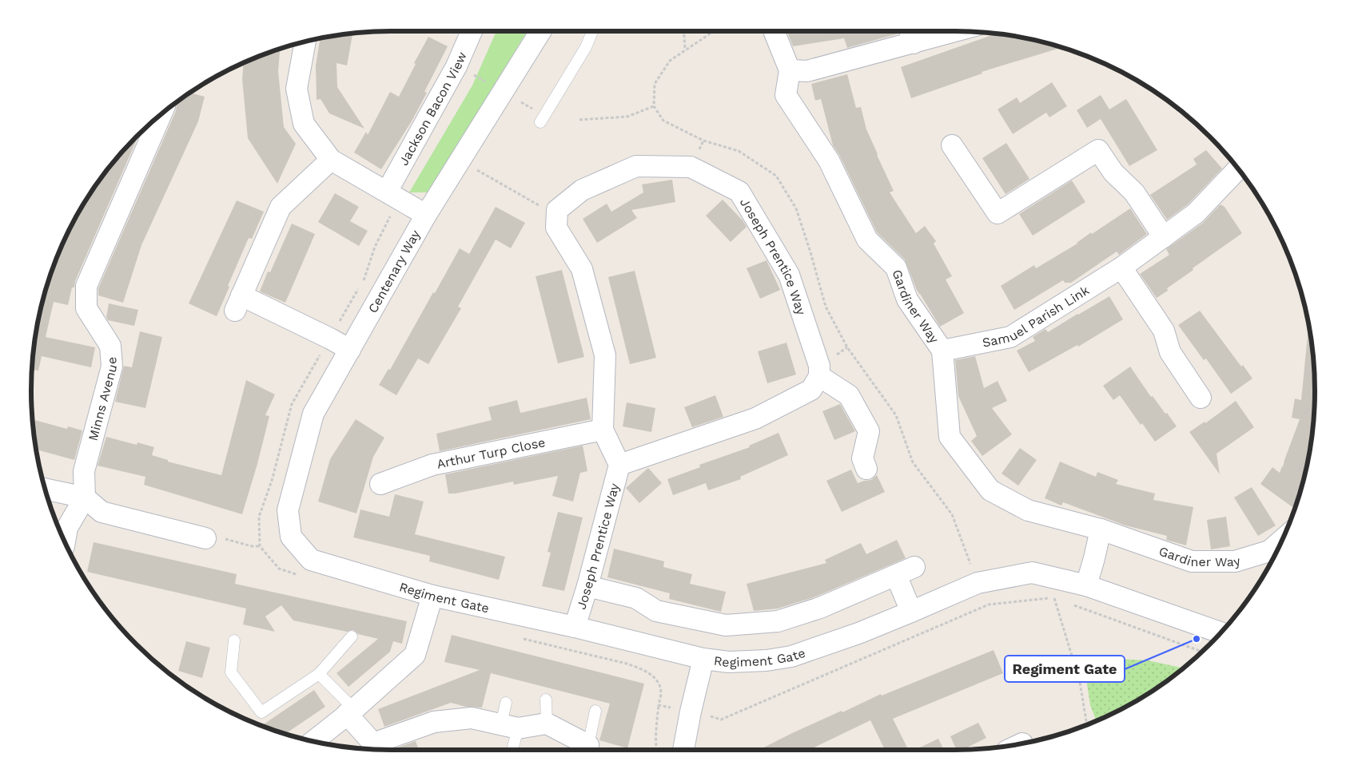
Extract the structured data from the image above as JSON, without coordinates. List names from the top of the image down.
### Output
{
  "streets": {
    "street": [
      "Jackson Bacon View",
      "Joseph Prentice Way",
      "Centenary Way",
      "Gardiner Way",
      "Samuel Parish Link",
      "Minns Avenue",
      "Arthur Turp Close",
      "Regiment Gate"
    ]
  },
  "crossings": [
    ["Joseph Prentice Way", "Arthur Turp Close"],
    ["Joseph Prentice Way", "Regiment Gate"],
    ["Centenary Way", "Regiment Gate"],
    ["Gardiner Way", "Samuel Parish Link"]
  ],
  "places": ["Regiment Gate"]
}
